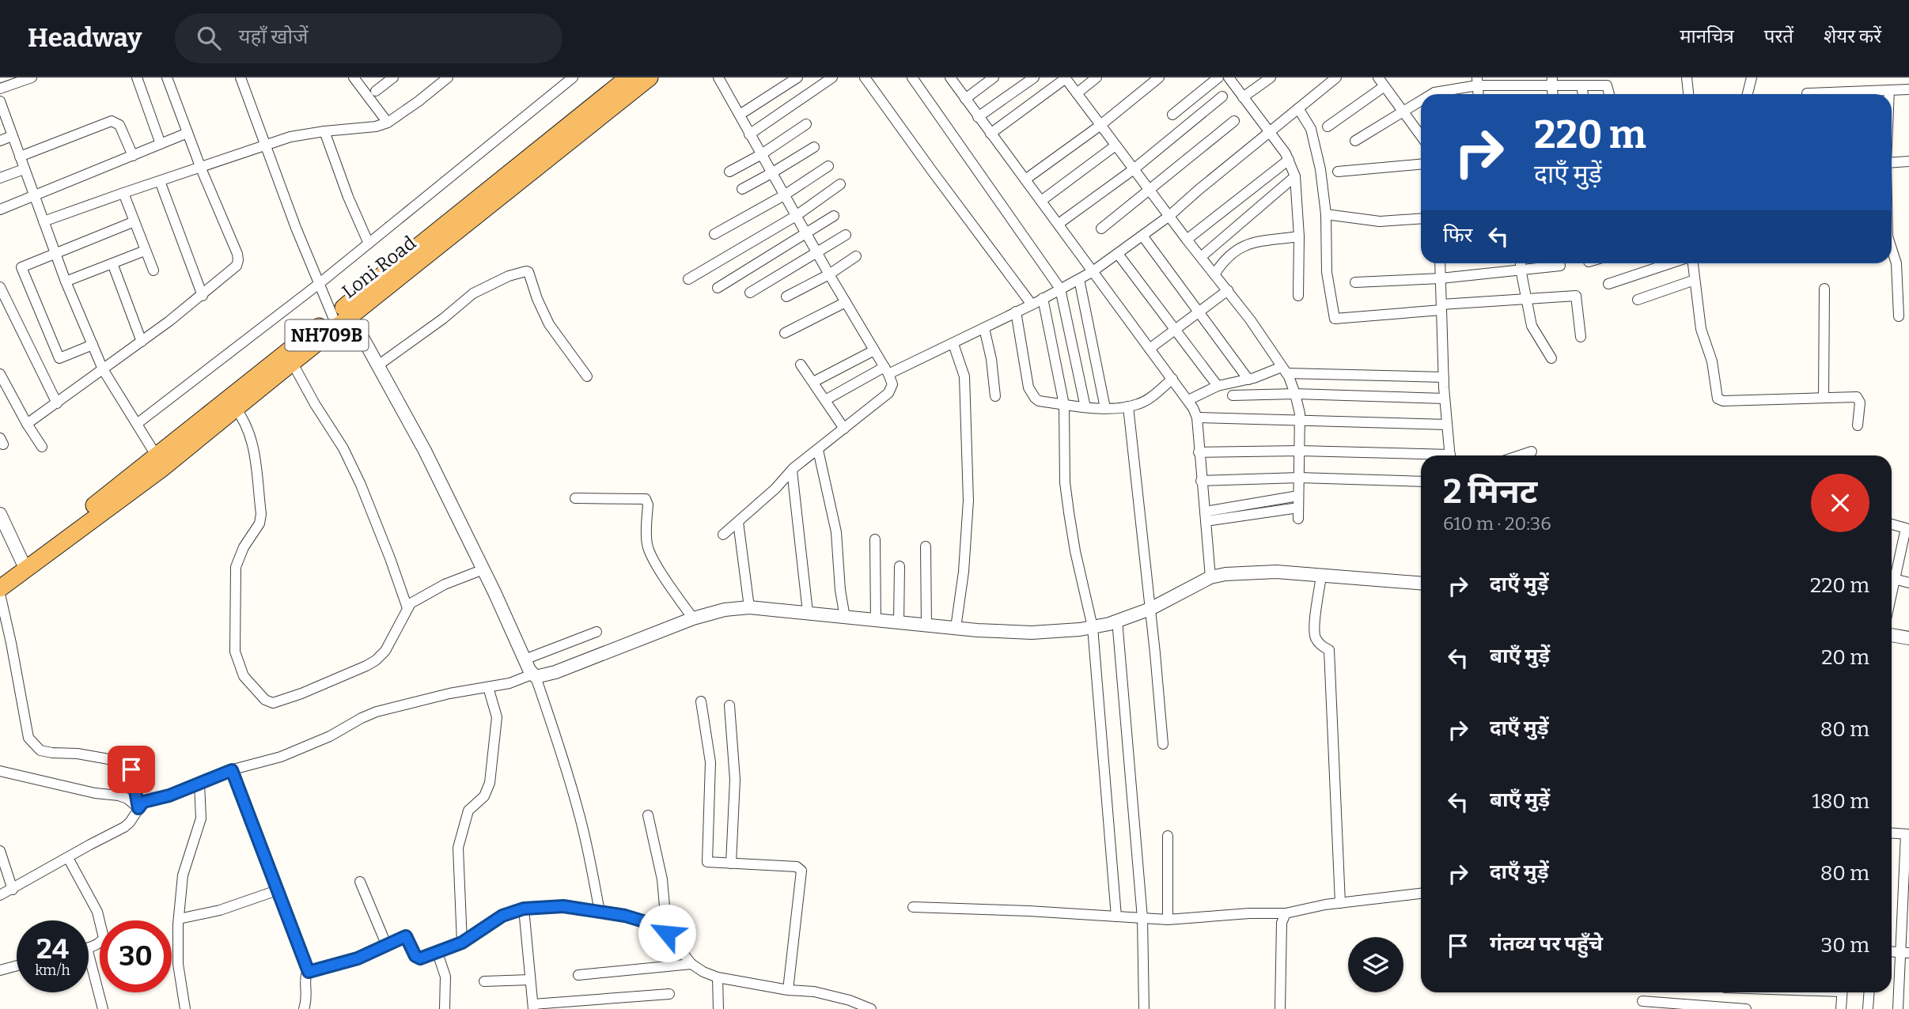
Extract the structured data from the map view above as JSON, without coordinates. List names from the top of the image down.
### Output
{
  "streets": {
    "highway": ["Loni Road", "NH709B"]
  },
  "page": {
    "header": "Headway",
    "search": "यहाँ खोजें",
    "nav": ["मानचित्र", "परतें", "शेयर करें"],
    "turn": ["220 m", "दाएँ मुड़ें"],
    "then": "फिर",
    "heading": ["2 मिनट", "610 m · 20:36"],
    "list": [
      {
        "name": "दाएँ मुड़ें",
        "value": "220 m"
      },
      {
        "name": "बाएँ मुड़ें",
        "value": "20 m"
      },
      {
        "name": "दाएँ मुड़ें",
        "value": "80 m"
      },
      {
        "name": "बाएँ मुड़ें",
        "value": "180 m"
      },
      {
        "name": "दाएँ मुड़ें",
        "value": "80 m"
      },
      {
        "name": "गंतव्य पर पहुँचे",
        "value": "30 m"
      }
    ],
    "speed": "24 km/h",
    "limit": "30"
  }
}
